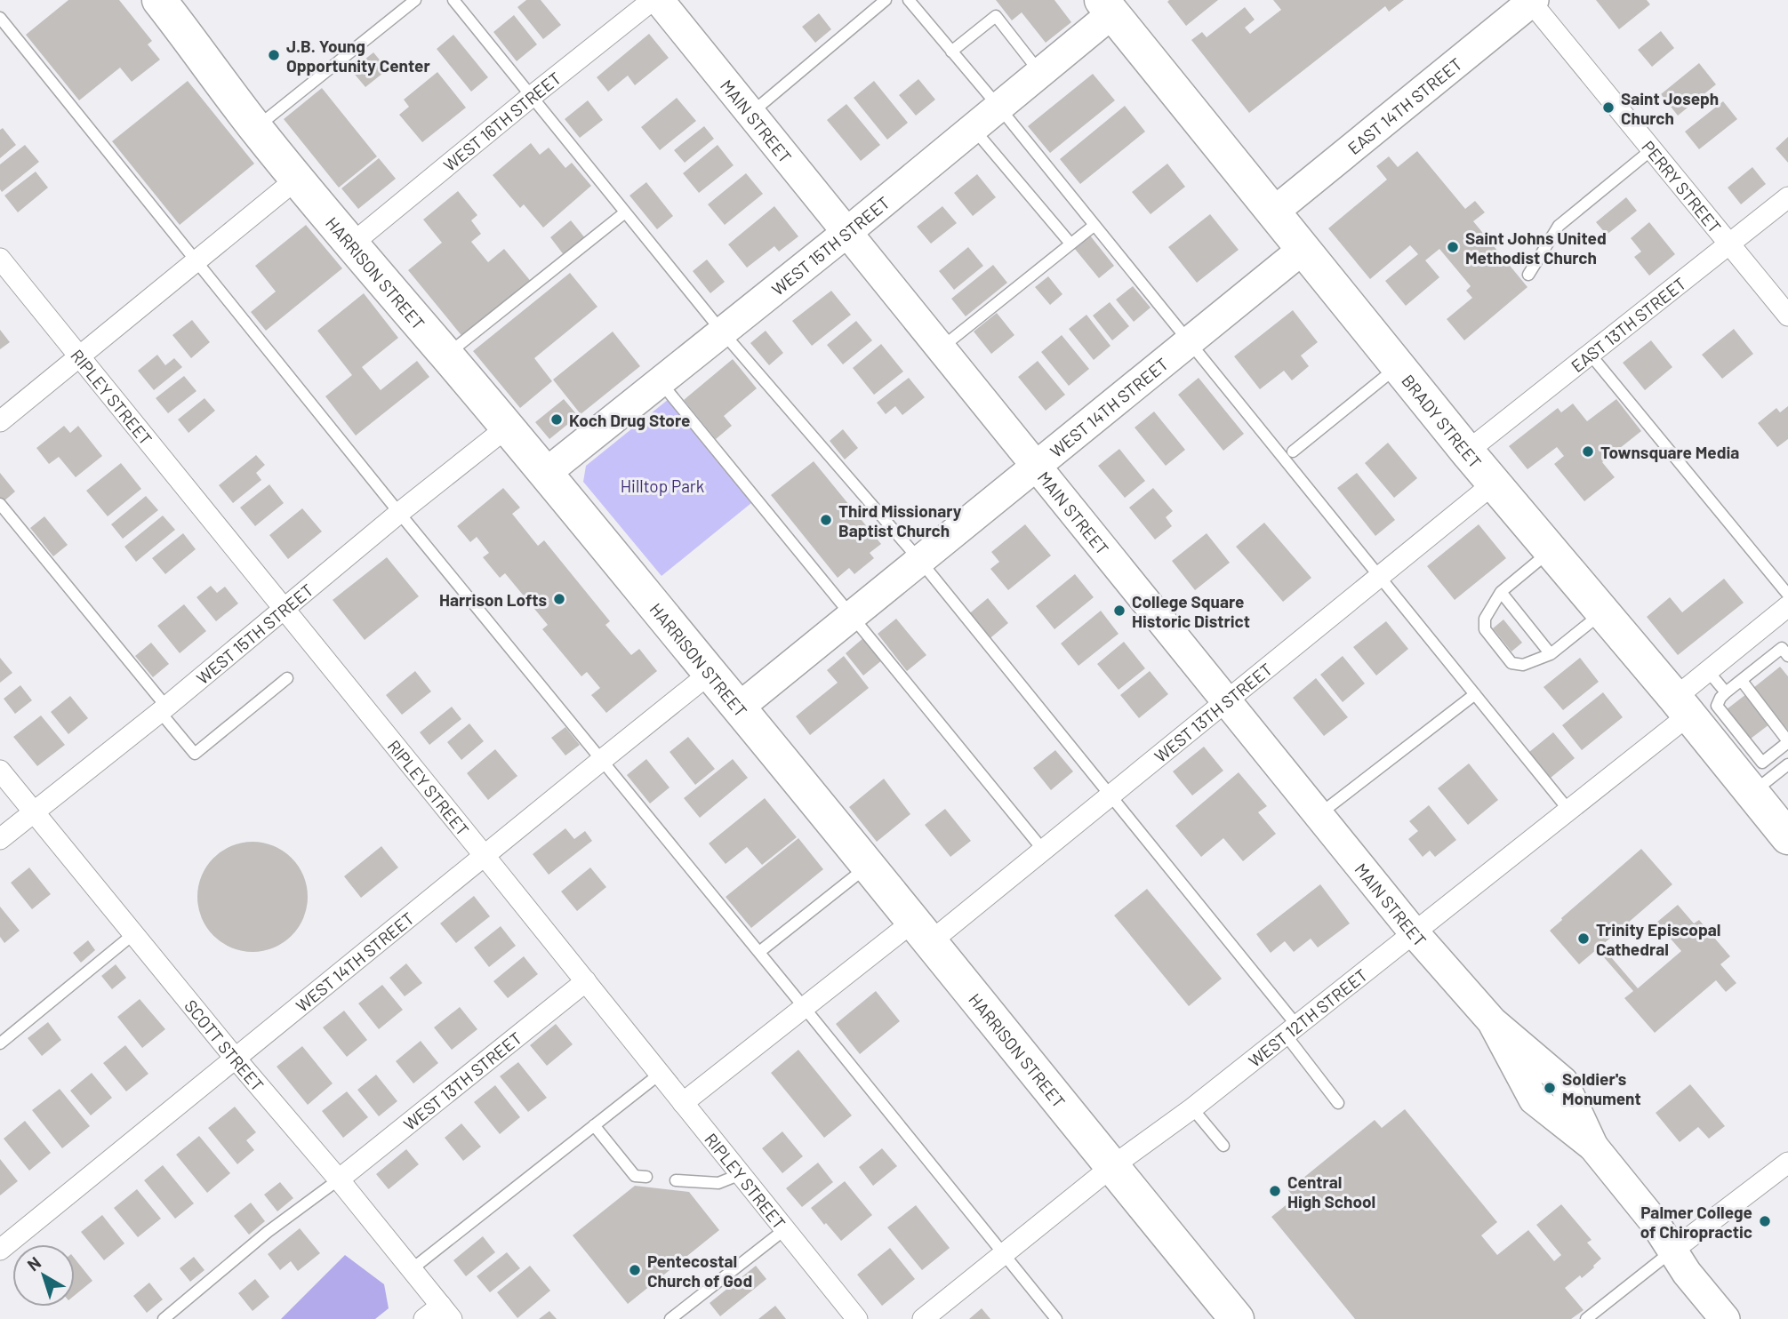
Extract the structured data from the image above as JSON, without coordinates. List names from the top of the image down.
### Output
{
  "streets": {
    "highway": ["HARRISON STREET", "BRADY STREET"],
    "street": [
      "EAST 14TH STREET",
      "MAIN STREET",
      "WEST 16TH STREET",
      "PERRY STREET",
      "WEST 15TH STREET",
      "EAST 13TH STREET",
      "RIPLEY STREET",
      "WEST 14TH STREET",
      "WEST 13TH STREET",
      "WEST 12TH STREET",
      "SCOTT STREET"
    ]
  },
  "crossings": [
    ["EAST 14TH STREET", "PERRY STREET"],
    ["EAST 14TH STREET", "BRADY STREET"],
    ["MAIN STREET", "WEST 15TH STREET"],
    ["MAIN STREET", "WEST 14TH STREET"],
    ["MAIN STREET", "WEST 13TH STREET"],
    ["MAIN STREET", "WEST 12TH STREET"],
    ["WEST 16TH STREET", "HARRISON STREET"],
    ["PERRY STREET", "EAST 13TH STREET"],
    ["WEST 15TH STREET", "HARRISON STREET"],
    ["WEST 15TH STREET", "RIPLEY STREET"],
    ["WEST 15TH STREET", "BRADY STREET"],
    ["WEST 15TH STREET", "SCOTT STREET"],
    ["HARRISON STREET", "WEST 14TH STREET"],
    ["HARRISON STREET", "WEST 13TH STREET"],
    ["HARRISON STREET", "WEST 12TH STREET"],
    ["EAST 13TH STREET", "BRADY STREET"],
    ["RIPLEY STREET", "WEST 14TH STREET"],
    ["RIPLEY STREET", "WEST 13TH STREET"],
    ["WEST 14TH STREET", "BRADY STREET"],
    ["WEST 14TH STREET", "SCOTT STREET"],
    ["BRADY STREET", "WEST 13TH STREET"],
    ["BRADY STREET", "WEST 12TH STREET"],
    ["WEST 13TH STREET", "SCOTT STREET"]
  ],
  "parks": ["Hilltop Park"],
  "places": [
    "J.B. Young Opportunity Center",
    "Saint Joseph Church",
    "Saint Johns United Methodist Church",
    "Koch Drug Store",
    "Townsquare Media",
    "Third Missionary Baptist Church",
    "Harrison Lofts",
    "College Square Historic District",
    "Trinity Episcopal Cathedral",
    "Soldier's Monument",
    "Central High School",
    "Palmer College of Chiropractic",
    "Pentecostal Church of God"
  ],
  "north": "top left"
}
